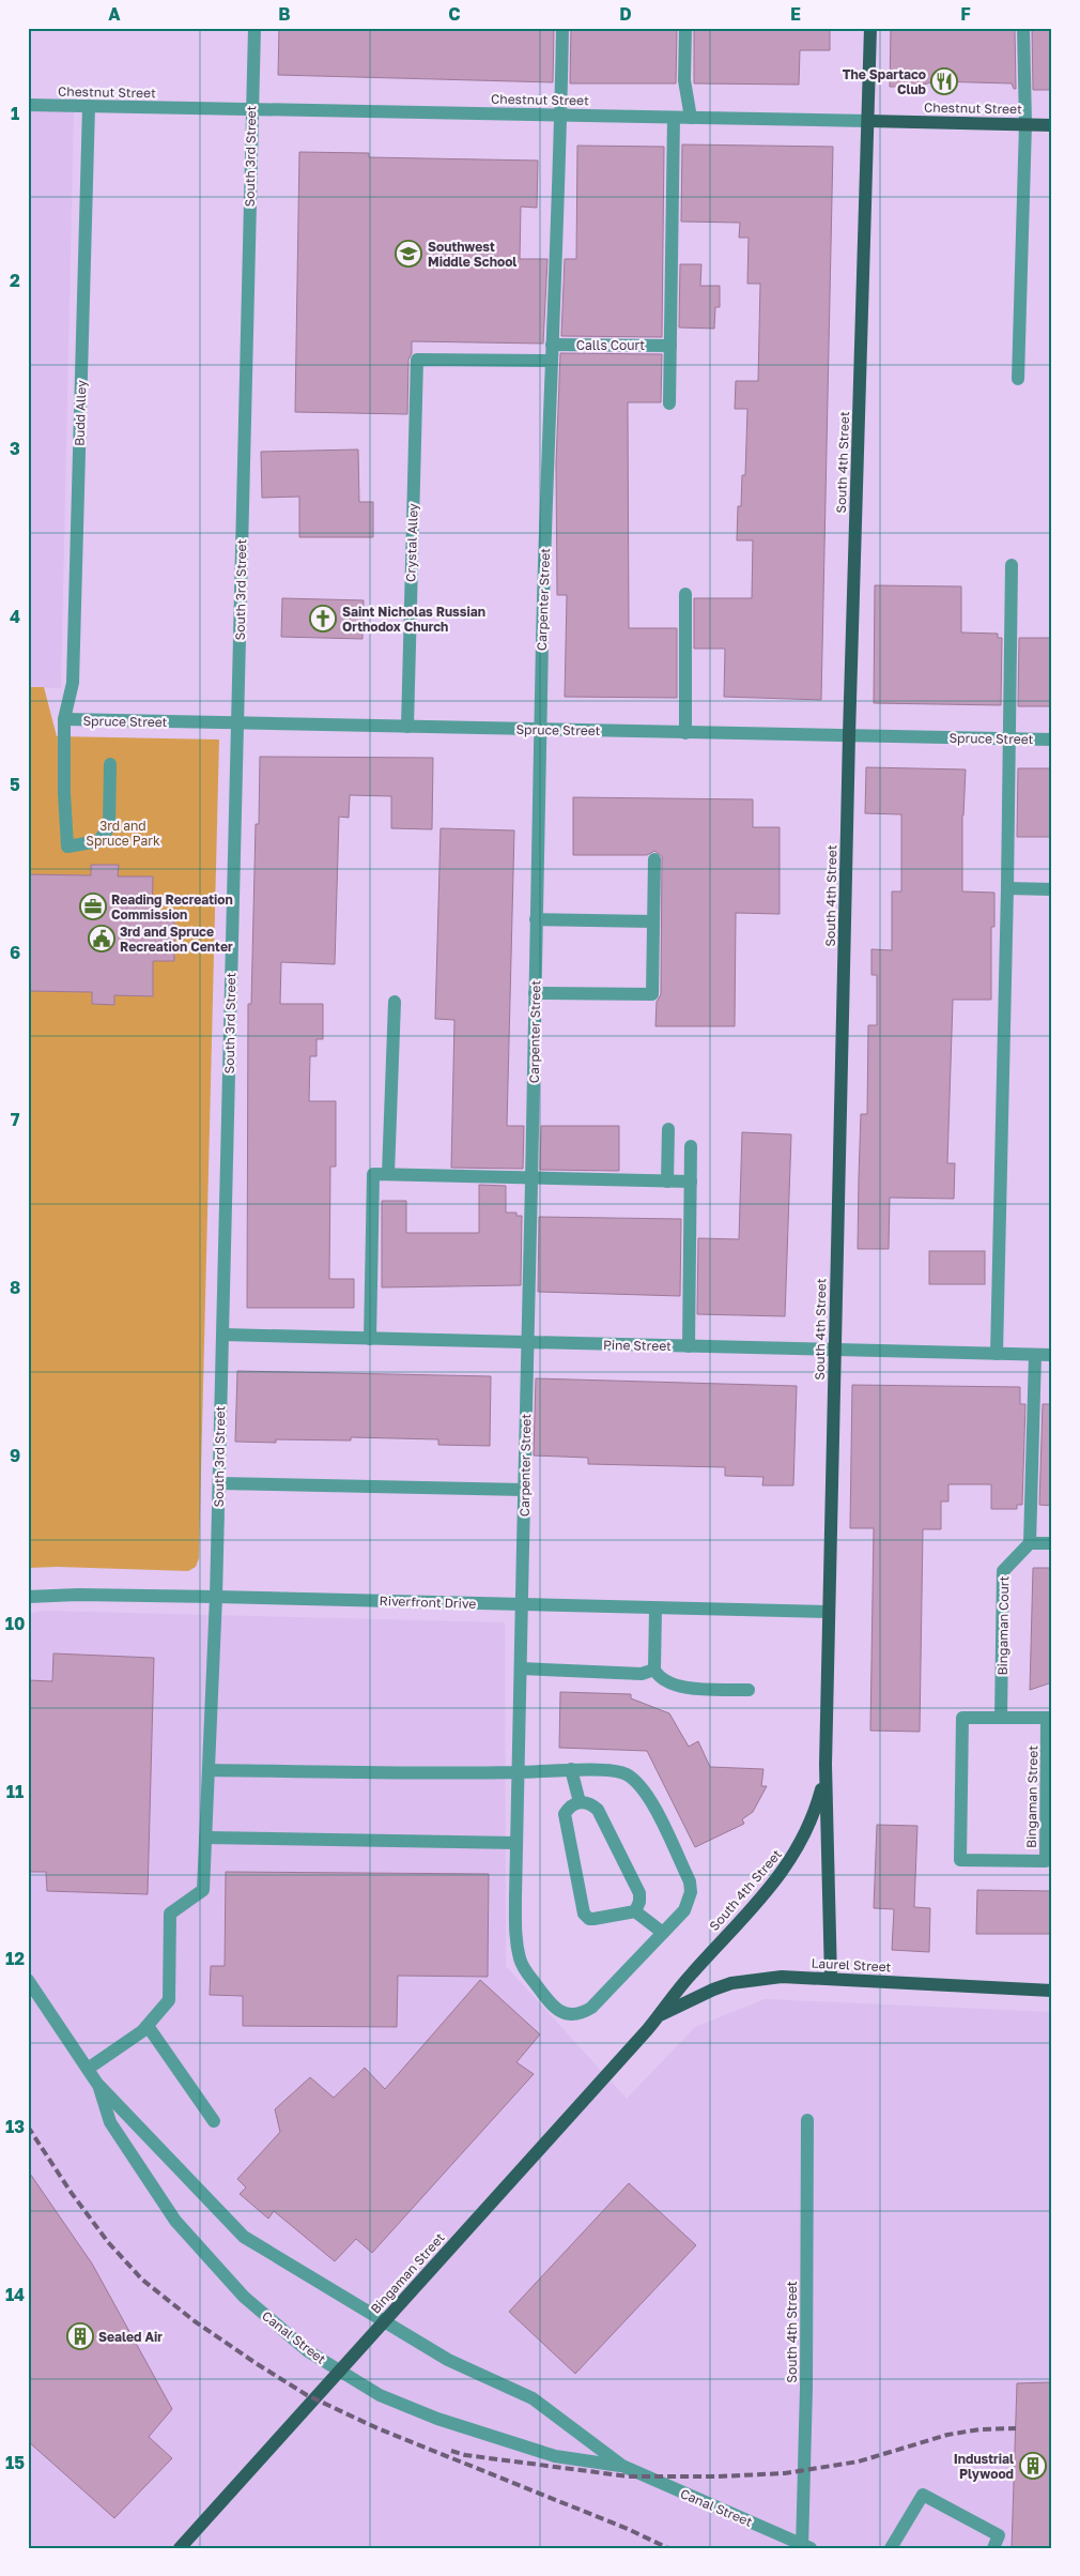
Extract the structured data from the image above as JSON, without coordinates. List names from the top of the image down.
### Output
{
  "streets": {
    "main road": [
      "Chestnut Street",
      "South 4th Street",
      "Bingaman Street",
      "Laurel Street"
    ],
    "street": [
      "South 3rd Street",
      "Calls Court",
      "Budd Alley",
      "Crystal Alley",
      "Carpenter Street",
      "Spruce Street",
      "Pine Street",
      "Riverfront Drive",
      "Bingaman Court",
      "Canal Street"
    ]
  },
  "crossings": [
    ["Chestnut Street", "South 3rd Street"],
    ["Chestnut Street", "Budd Alley"],
    ["Chestnut Street", "South 4th Street"],
    ["Chestnut Street", "Carpenter Street"],
    ["South 3rd Street", "Spruce Street"],
    ["South 3rd Street", "Pine Street"],
    ["South 3rd Street", "Riverfront Drive"],
    ["Calls Court", "Carpenter Street"],
    ["Budd Alley", "Spruce Street"],
    ["South 4th Street", "Spruce Street"],
    ["South 4th Street", "Pine Street"],
    ["South 4th Street", "Riverfront Drive"],
    ["South 4th Street", "Bingaman Street"],
    ["South 4th Street", "Laurel Street"],
    ["South 4th Street", "Canal Street"],
    ["Crystal Alley", "Carpenter Street"],
    ["Crystal Alley", "Spruce Street"],
    ["Carpenter Street", "Spruce Street"],
    ["Carpenter Street", "Pine Street"],
    ["Carpenter Street", "Riverfront Drive"],
    ["Bingaman Court", "Bingaman Street"],
    ["Bingaman Street", "Laurel Street"]
  ],
  "parks": ["3rd and Spruce Park"],
  "places": {
    "restaurant": ["The Spartaco Club"],
    "school or university": ["Southwest Middle School"],
    "church": ["Saint Nicholas Russian Orthodox Church"],
    "office": ["Reading Recreation Commission"],
    "public building": ["3rd and Spruce Recreation Center"],
    "building": ["Sealed Air", "Industrial Plywood"]
  },
  "grid": {
    "columns": [
      "A",
      "B",
      "C",
      "D",
      "E",
      "F"
    ],
    "rows": [
      "1",
      "2",
      "3",
      "4",
      "5",
      "6",
      "7",
      "8",
      "9",
      "10",
      "11",
      "12",
      "13",
      "14",
      "15"
    ]
  }
}
